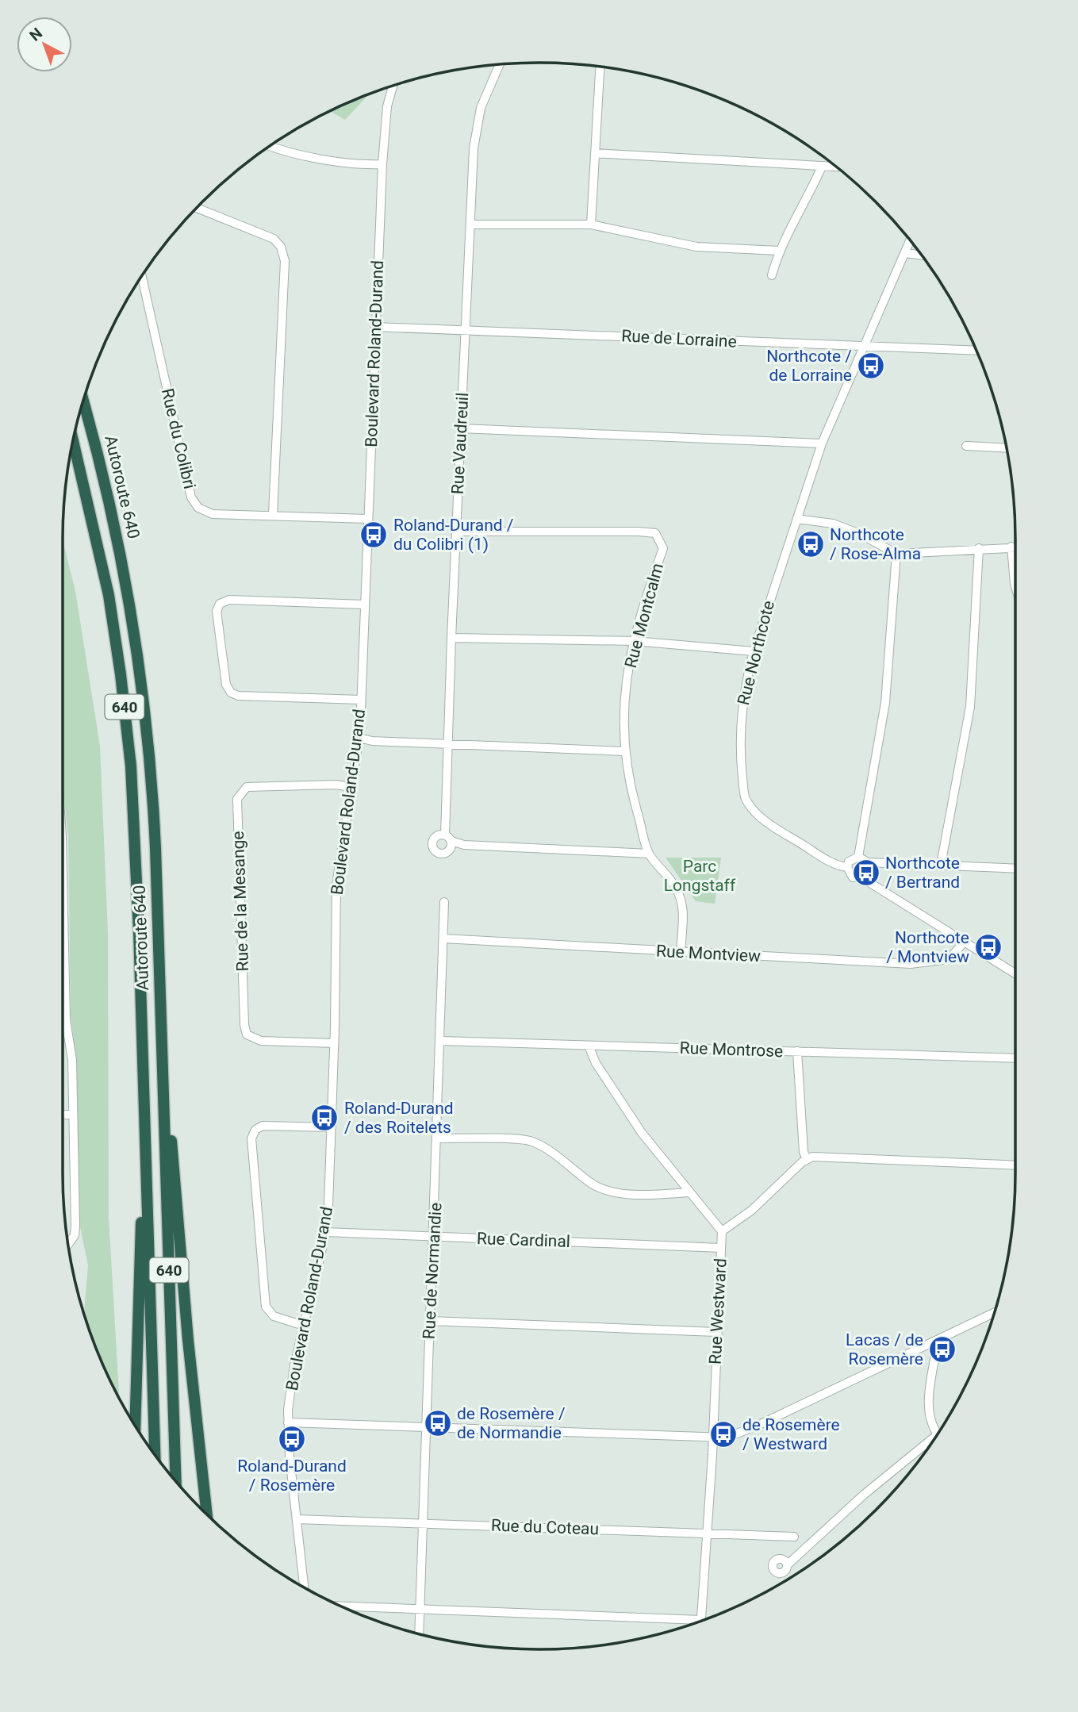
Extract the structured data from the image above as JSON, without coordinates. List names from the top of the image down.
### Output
{
  "streets": {
    "highway": ["Autoroute 640", "640"],
    "street": [
      "Rue de Lorraine",
      "Boulevard Roland-Durand",
      "Rue du Colibri",
      "Rue Vaudreuil",
      "Rue Montcalm",
      "Rue Northcote",
      "Rue de la Mesange",
      "Rue Montview",
      "Rue Montrose",
      "Rue Cardinal",
      "Rue de Normandie",
      "Rue Westward",
      "Rue du Coteau"
    ]
  },
  "crossings": [
    ["Rue de Lorraine", "Boulevard Roland-Durand"],
    ["Rue de Lorraine", "Rue Vaudreuil"],
    ["Rue de Lorraine", "Rue Northcote"],
    ["Boulevard Roland-Durand", "Rue du Colibri"],
    ["Boulevard Roland-Durand", "Rue de la Mesange"],
    ["Boulevard Roland-Durand", "Rue Cardinal"],
    ["Boulevard Roland-Durand", "Rue du Coteau"],
    ["Rue Vaudreuil", "Rue Montcalm"],
    ["Rue Montcalm", "Rue Montview"],
    ["Rue Northcote", "Rue Montview"],
    ["Rue Montview", "Rue de Normandie"],
    ["Rue Montrose", "Rue de Normandie"],
    ["Rue Cardinal", "Rue de Normandie"],
    ["Rue Cardinal", "Rue Westward"],
    ["Rue de Normandie", "Rue du Coteau"],
    ["Rue Westward", "Rue du Coteau"]
  ],
  "parks": ["Parc Longstaff"],
  "places": {
    "bus stop": [
      "Northcote / de Lorraine",
      "Roland-Durand / du Colibri (1)",
      "Northcote / Rose-Alma",
      "Northcote / Bertrand",
      "Northcote / Montview",
      "Roland-Durand / des Roitelets",
      "Lacas / de Rosemère",
      "de Rosemère / de Normandie",
      "de Rosemère / Westward",
      "Roland-Durand / Rosemère"
    ]
  },
  "north": "top left"
}
